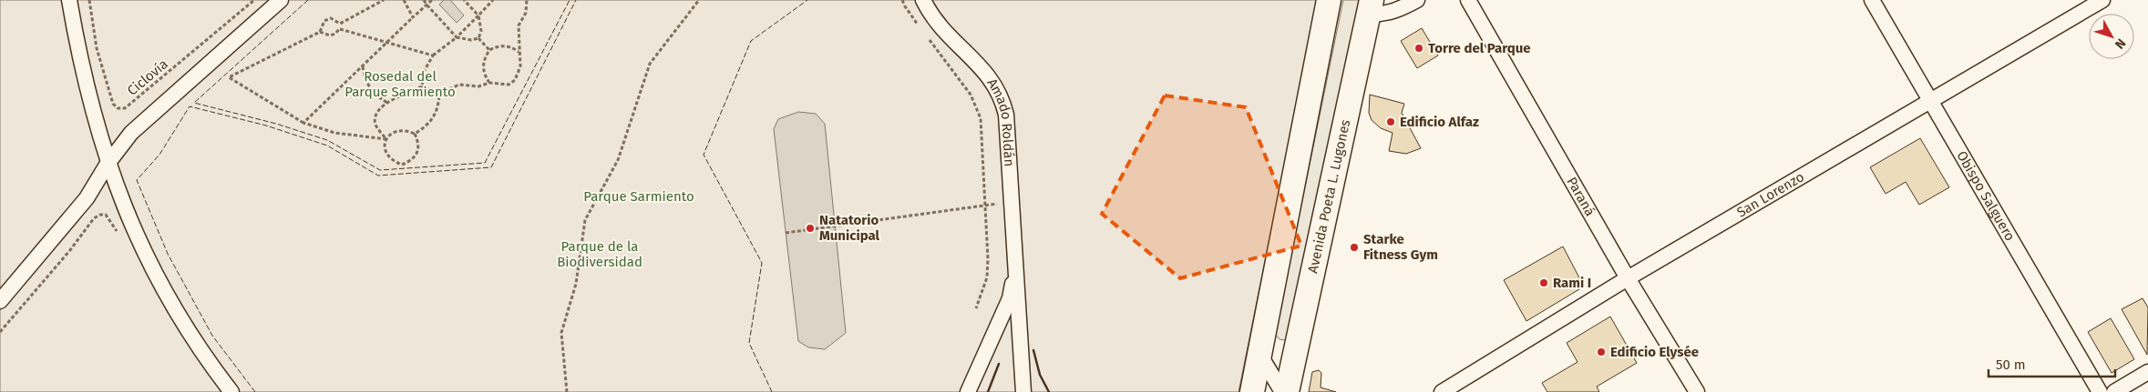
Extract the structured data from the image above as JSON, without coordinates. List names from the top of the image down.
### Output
{
  "streets": {
    "main road": ["Avenida Poeta L. Lugones"],
    "street": [
      "Amado Roldán",
      "San Lorenzo",
      "Paraná",
      "Obispo Salguero"
    ],
    "path": ["Ciclovía"]
  },
  "crossings": [
    ["San Lorenzo", "Paraná"],
    ["San Lorenzo", "Obispo Salguero"]
  ],
  "parks": ["Rosedal del Parque Sarmiento", "Parque Sarmiento", "Parque de la Biodiversidad"],
  "places": [
    "Torre del Parque",
    "Edificio Alfaz",
    "Natatorio Municipal",
    "Starke Fitness Gym",
    "Rami I",
    "Edificio Elysée"
  ],
  "scale_bar": "50 m",
  "north": "bottom right"
}
